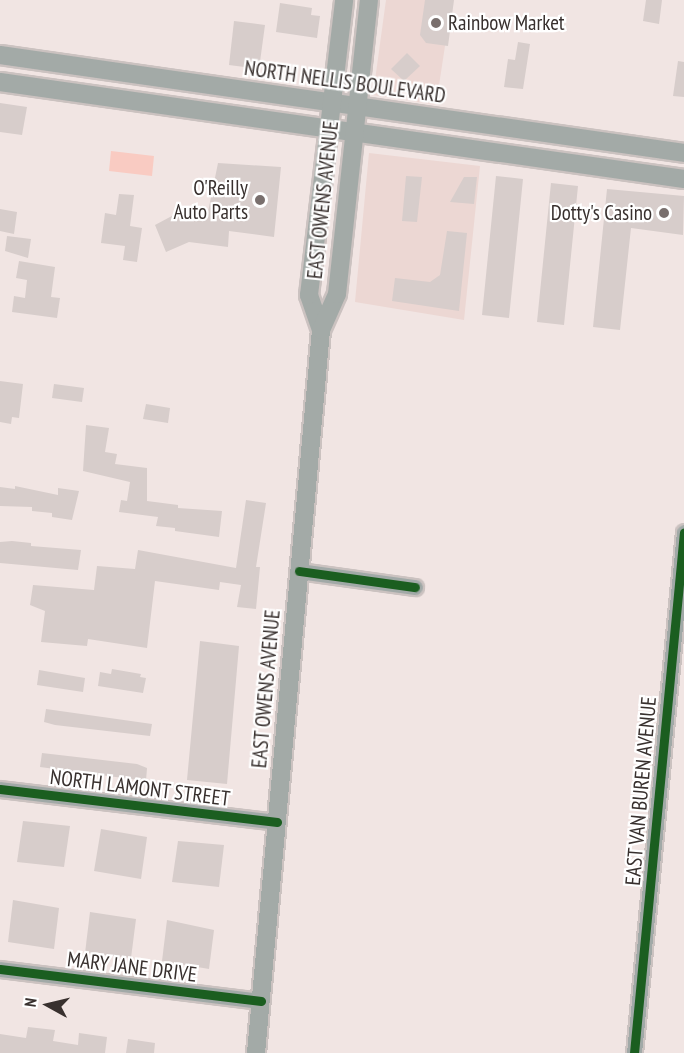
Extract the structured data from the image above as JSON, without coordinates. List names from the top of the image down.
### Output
{
  "streets": {
    "main road": ["NORTH NELLIS BOULEVARD", "EAST OWENS AVENUE"],
    "street": ["NORTH LAMONT STREET", "EAST VAN BUREN AVENUE", "MARY JANE DRIVE"]
  },
  "crossings": [
    ["NORTH NELLIS BOULEVARD", "EAST OWENS AVENUE"],
    ["EAST OWENS AVENUE", "NORTH LAMONT STREET"],
    ["EAST OWENS AVENUE", "MARY JANE DRIVE"]
  ],
  "places": ["Rainbow Market", "O'Reilly Auto Parts", "Dotty's Casino"],
  "north": "left"
}
